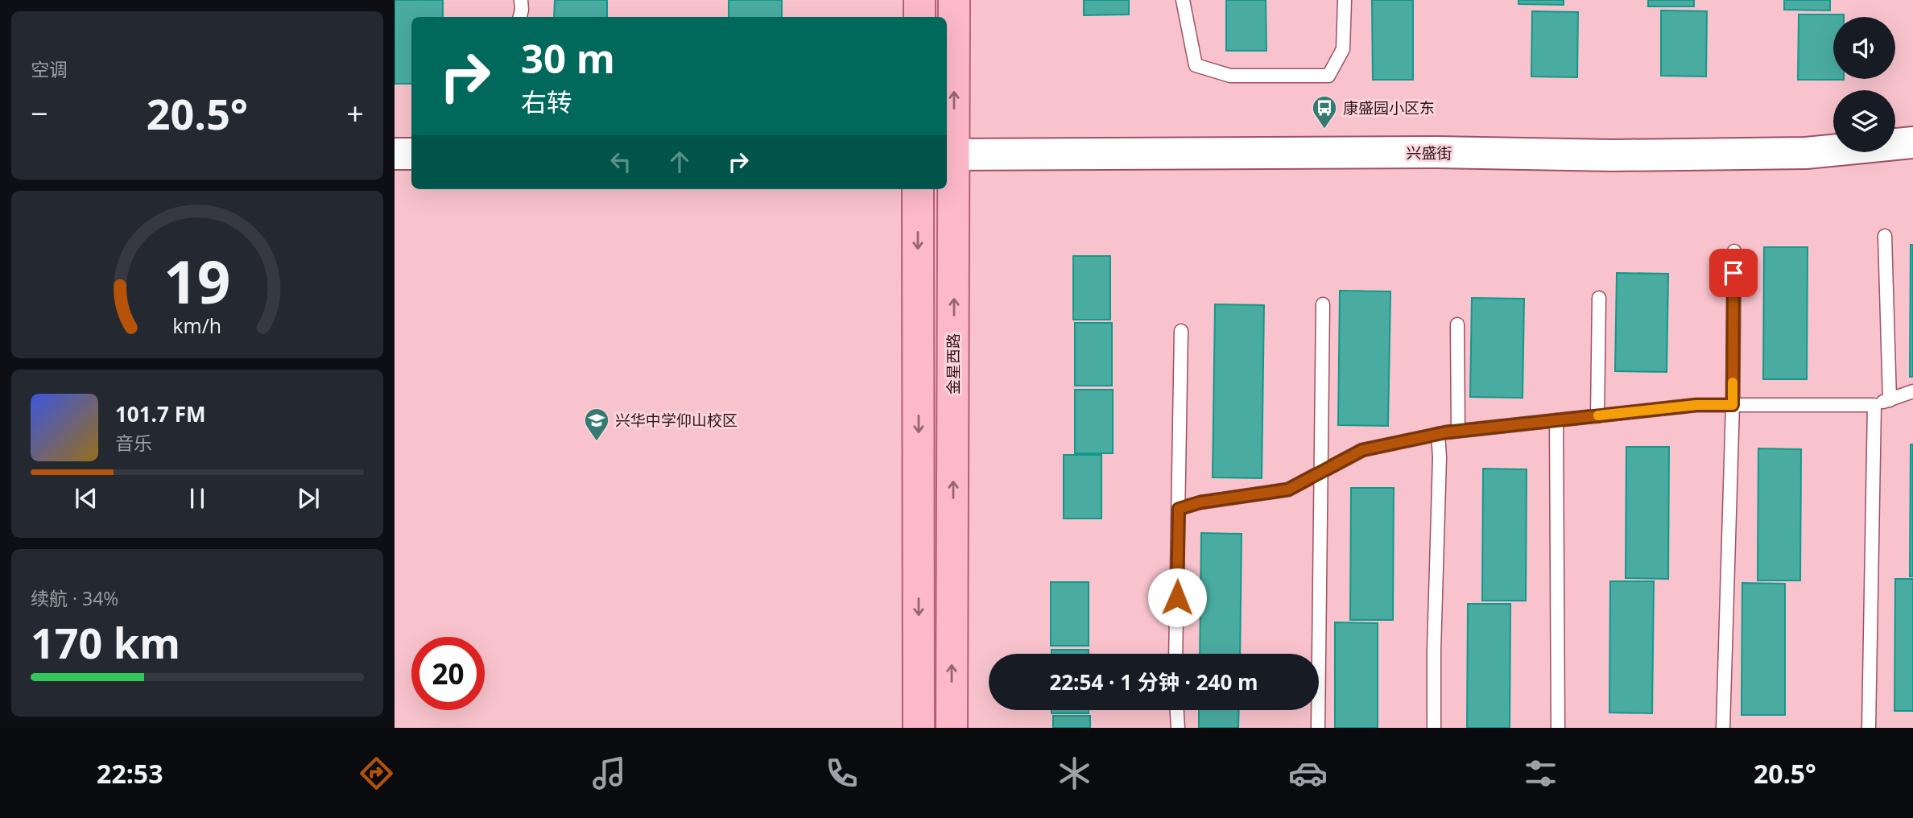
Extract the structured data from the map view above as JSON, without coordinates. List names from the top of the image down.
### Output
{
  "streets": {
    "main road": ["金星西路"],
    "street": ["兴盛街"]
  },
  "crossings": [
    ["兴盛街", "金星西路"]
  ],
  "places": {
    "bus stop": ["康盛园小区东"],
    "school or university": ["兴华中学仰山校区"]
  },
  "page": {
    "tile": [
      "空调",
      ["续航 · 34%", "170 km"]
    ],
    "turn": ["30 m", "右转"],
    "heat": ["−", "20.5°", "+"],
    "song": ["101.7 FM", "音乐"],
    "limit": "20",
    "trip": "22:54 · 1 分钟 · 240 m",
    "tabs": ["22:53", "20.5°"],
    "gauge": ["19", "km/h"]
  }
}
